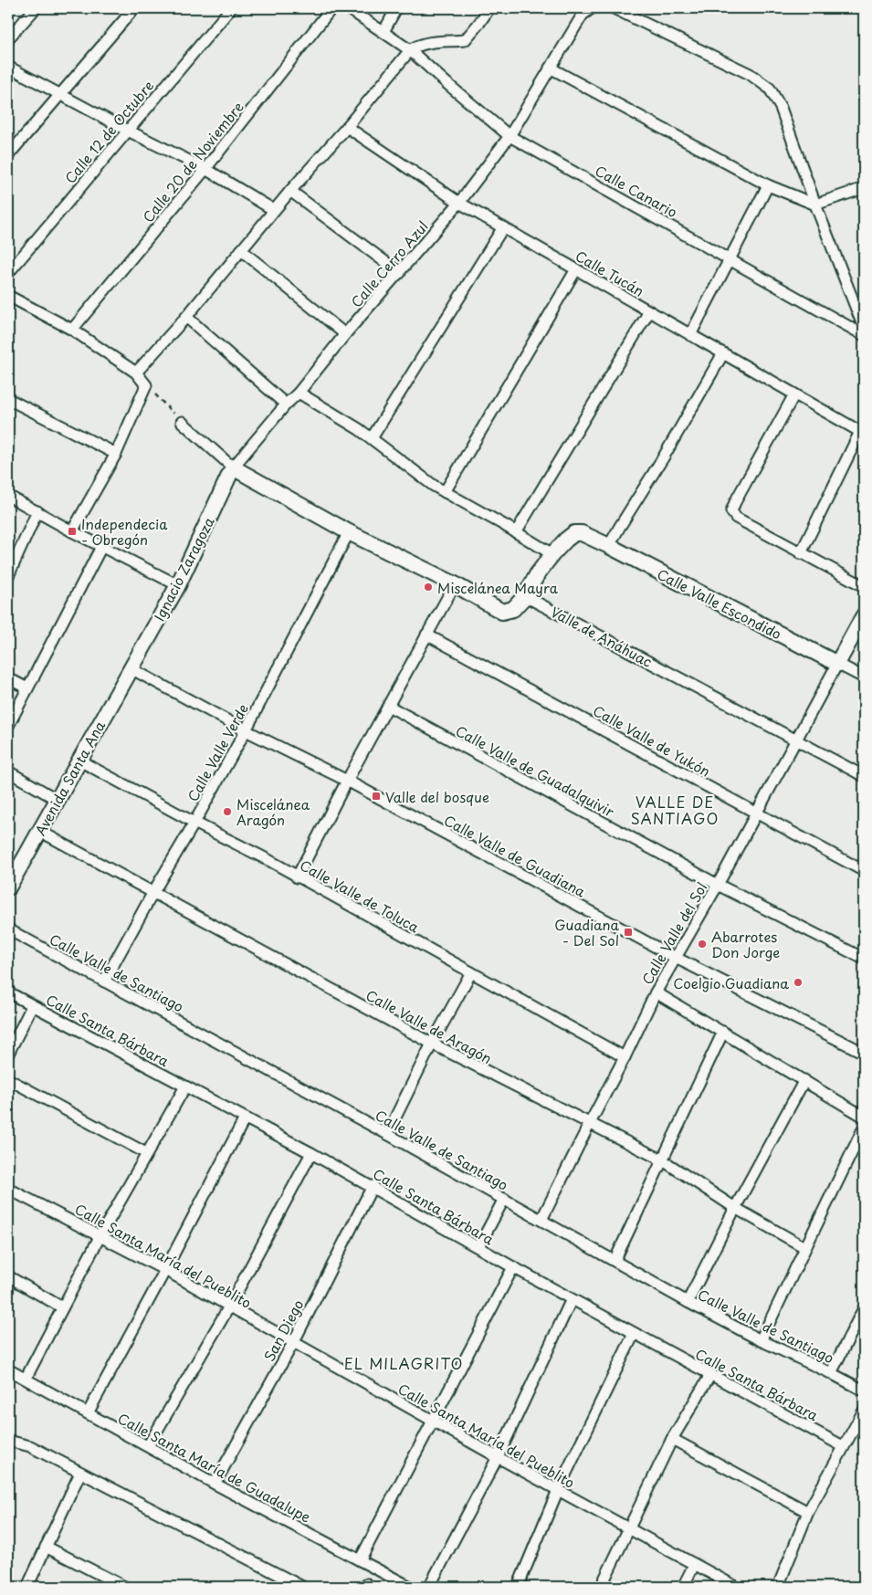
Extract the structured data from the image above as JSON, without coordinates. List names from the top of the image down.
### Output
{
  "streets": {
    "street": [
      "Calle 12 de Octubre",
      "Calle 20 de Noviembre",
      "Calle Canario",
      "Calle Cerro Azul",
      "Calle Tucán",
      "Ignacio Zaragoza",
      "Calle Valle Escondido",
      "Valle de Anáhuac",
      "Calle Valle de Yukón",
      "Calle Valle Verde",
      "Calle Valle de Guadalquivir",
      "Avenida Santa Ana",
      "Calle Valle de Guadiana",
      "Calle Valle de Toluca",
      "Calle Valle del Sol",
      "Calle Valle de Santiago",
      "Calle Valle de Aragón",
      "Calle Santa Bárbara",
      "Calle Santa María del Pueblito",
      "San Diego",
      "Calle Santa María de Guadalupe"
    ]
  },
  "crossings": [
    ["Calle Canario", "Calle Cerro Azul"],
    ["Calle Cerro Azul", "Calle Tucán"],
    ["Calle Cerro Azul", "Ignacio Zaragoza"],
    ["Ignacio Zaragoza", "Avenida Santa Ana"],
    ["Ignacio Zaragoza", "Calle Valle de Guadiana"],
    ["Calle Valle Escondido", "Calle Valle del Sol"],
    ["Valle de Anáhuac", "Calle Valle del Sol"],
    ["Calle Valle de Yukón", "Calle Valle del Sol"],
    ["Calle Valle Verde", "Calle Valle de Guadiana"],
    ["Calle Valle Verde", "Calle Valle de Toluca"],
    ["Calle Valle Verde", "Calle Valle de Santiago"],
    ["Calle Valle Verde", "Calle Valle de Aragón"],
    ["Calle Valle de Guadalquivir", "Calle Valle del Sol"],
    ["Avenida Santa Ana", "Calle Valle de Guadiana"],
    ["Avenida Santa Ana", "Calle Valle de Toluca"],
    ["Avenida Santa Ana", "Calle Valle de Aragón"],
    ["Calle Valle de Guadiana", "Calle Valle del Sol"],
    ["Calle Valle de Toluca", "Calle Valle del Sol"],
    ["Calle Valle del Sol", "Calle Valle de Santiago"],
    ["Calle Valle del Sol", "Calle Valle de Aragón"],
    ["Calle Santa Bárbara", "San Diego"],
    ["Calle Santa María del Pueblito", "San Diego"],
    ["San Diego", "Calle Santa María de Guadalupe"]
  ],
  "districts": ["VALLE DE SANTIAGO", "EL MILAGRITO"],
  "places": {
    "transit": ["Independecia - Obregón", "Valle del bosque", "Guadiana - Del Sol"],
    "other": [
      "Miscelánea Mayra",
      "Miscelánea Aragón",
      "Abarrotes Don Jorge",
      "Coelgio Guadiana"
    ]
  }
}
